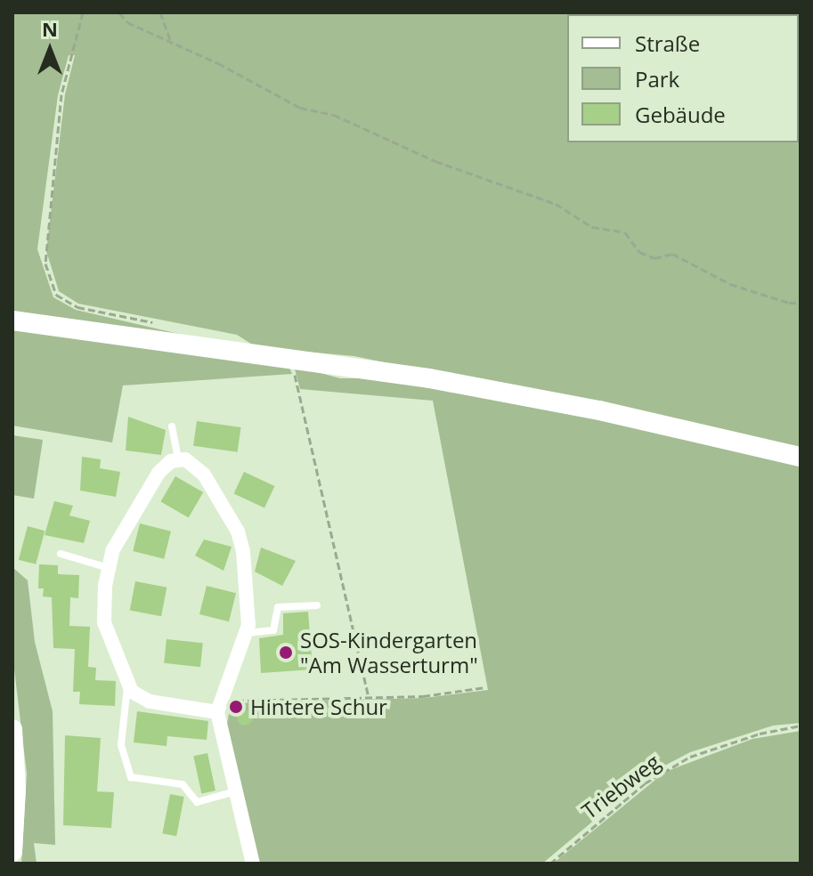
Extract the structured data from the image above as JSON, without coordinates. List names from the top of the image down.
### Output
{
  "streets": {
    "path": ["Triebweg"]
  },
  "places": ["SOS-Kindergarten \"Am Wasserturm\"", "Hintere Schur"],
  "legend": ["Straße", "Park", "Gebäude"],
  "north": "top"
}
